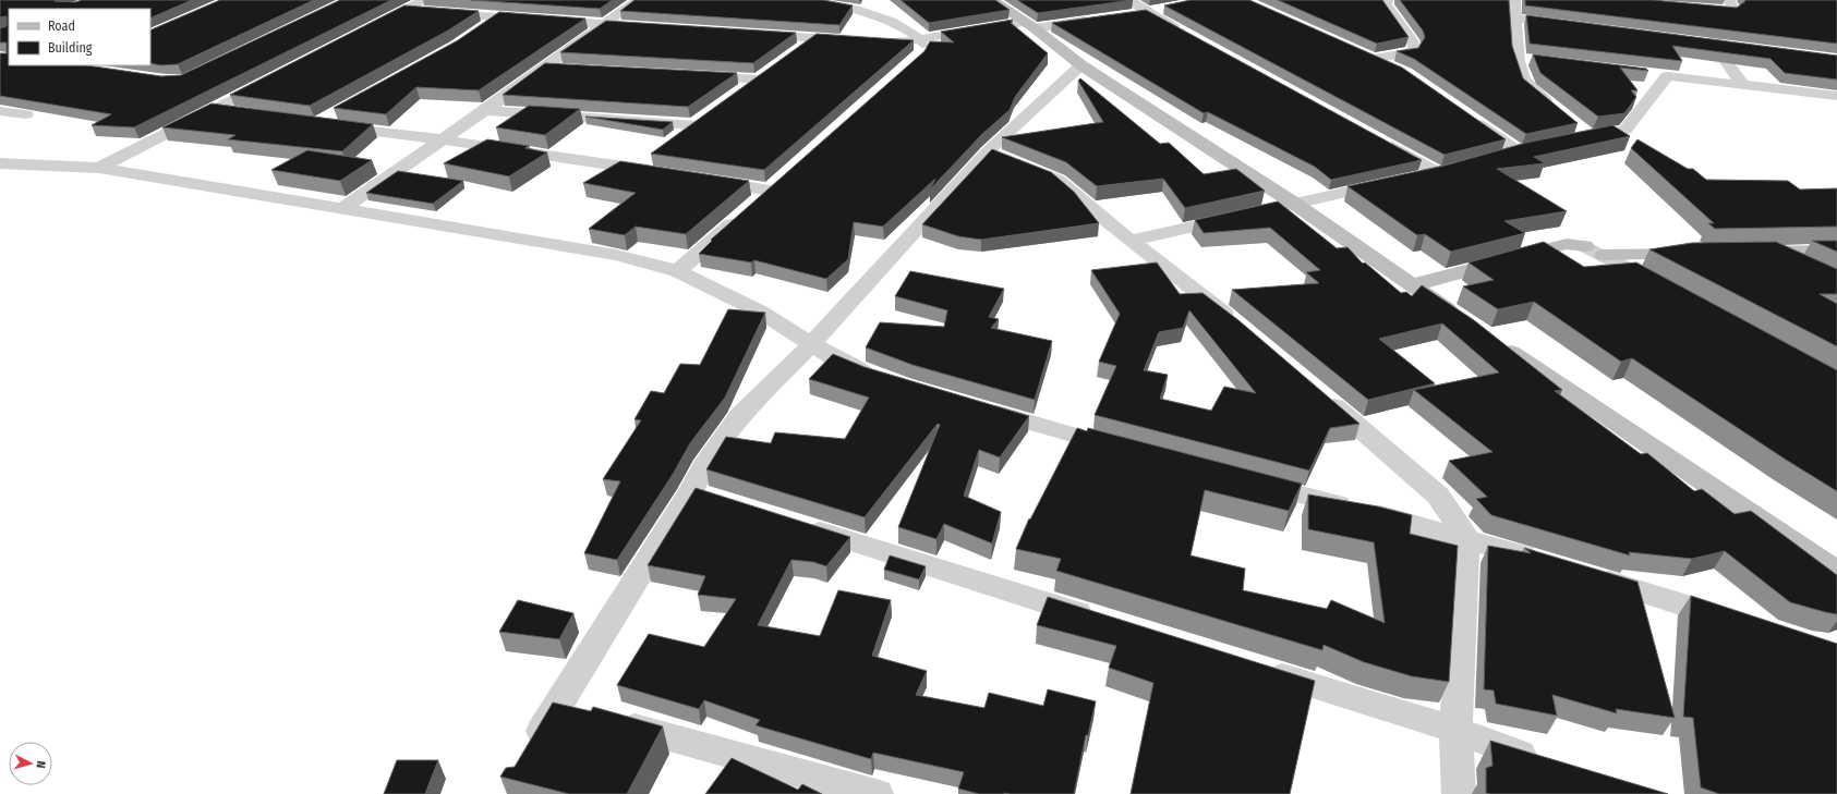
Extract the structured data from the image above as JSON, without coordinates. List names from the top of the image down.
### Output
{
  "legend": ["Road", "Building"],
  "north": "right"
}
